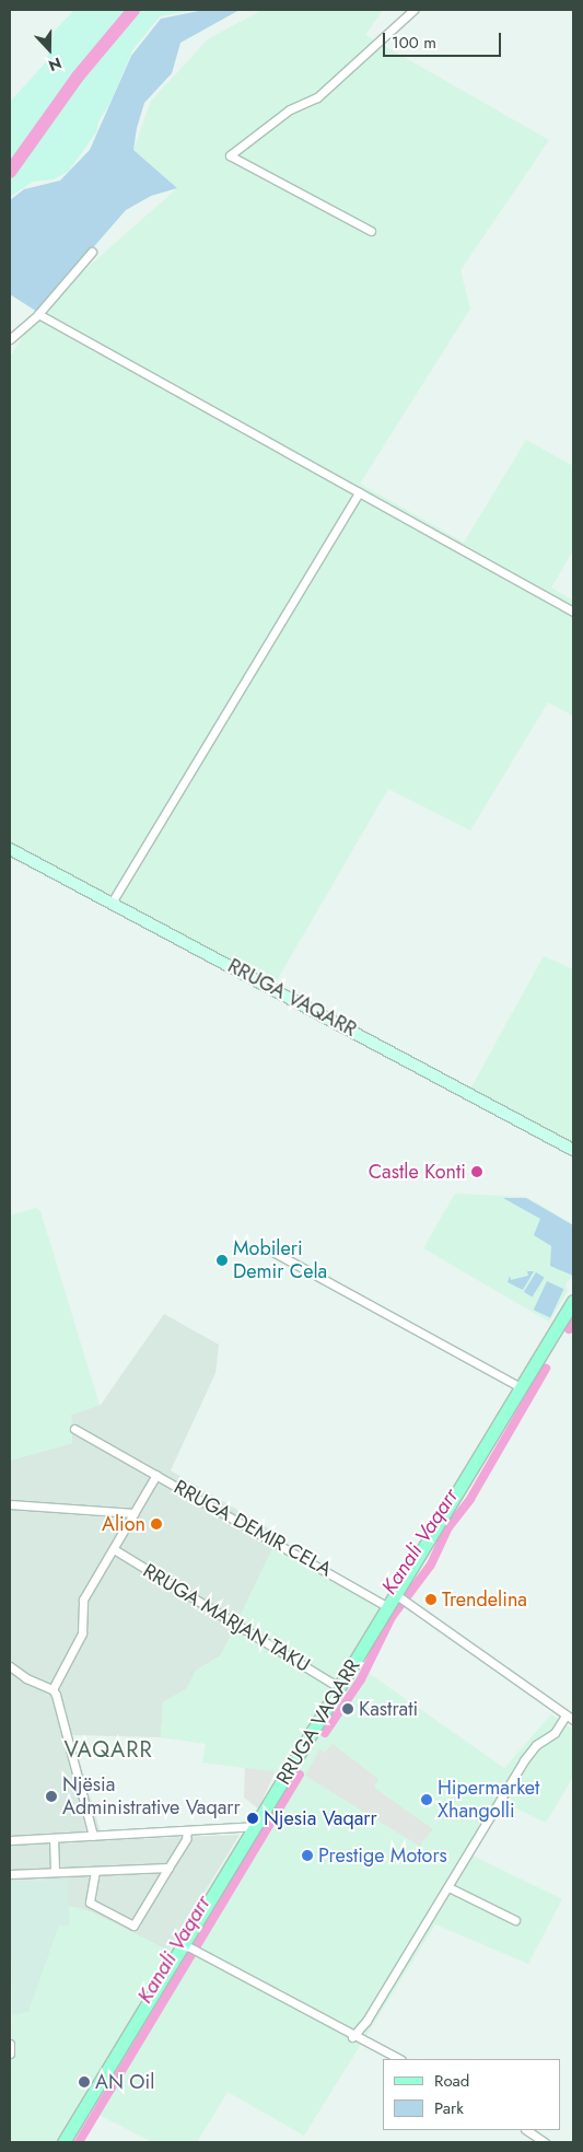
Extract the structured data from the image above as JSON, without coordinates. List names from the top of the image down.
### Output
{
  "streets": {
    "main road": ["RRUGA VAQARR"],
    "street": ["RRUGA DEMIR CELA", "RRUGA MARJAN TAKU"]
  },
  "crossings": [
    ["RRUGA VAQARR", "RRUGA DEMIR CELA"],
    ["RRUGA VAQARR", "RRUGA MARJAN TAKU"]
  ],
  "districts": ["VAQARR"],
  "water": ["Kanali Vaqarr"],
  "places": [
    "Castle Konti",
    "Mobileri Demir Cela",
    "Alion",
    "Trendelina",
    "Kastrati",
    "Njësia Administrative Vaqarr",
    "Hipermarket Xhangolli",
    "Njesia Vaqarr",
    "Prestige Motors",
    "AN Oil"
  ],
  "legend": ["Road", "Park"],
  "scale_bar": "100 m",
  "north": "bottom"
}
